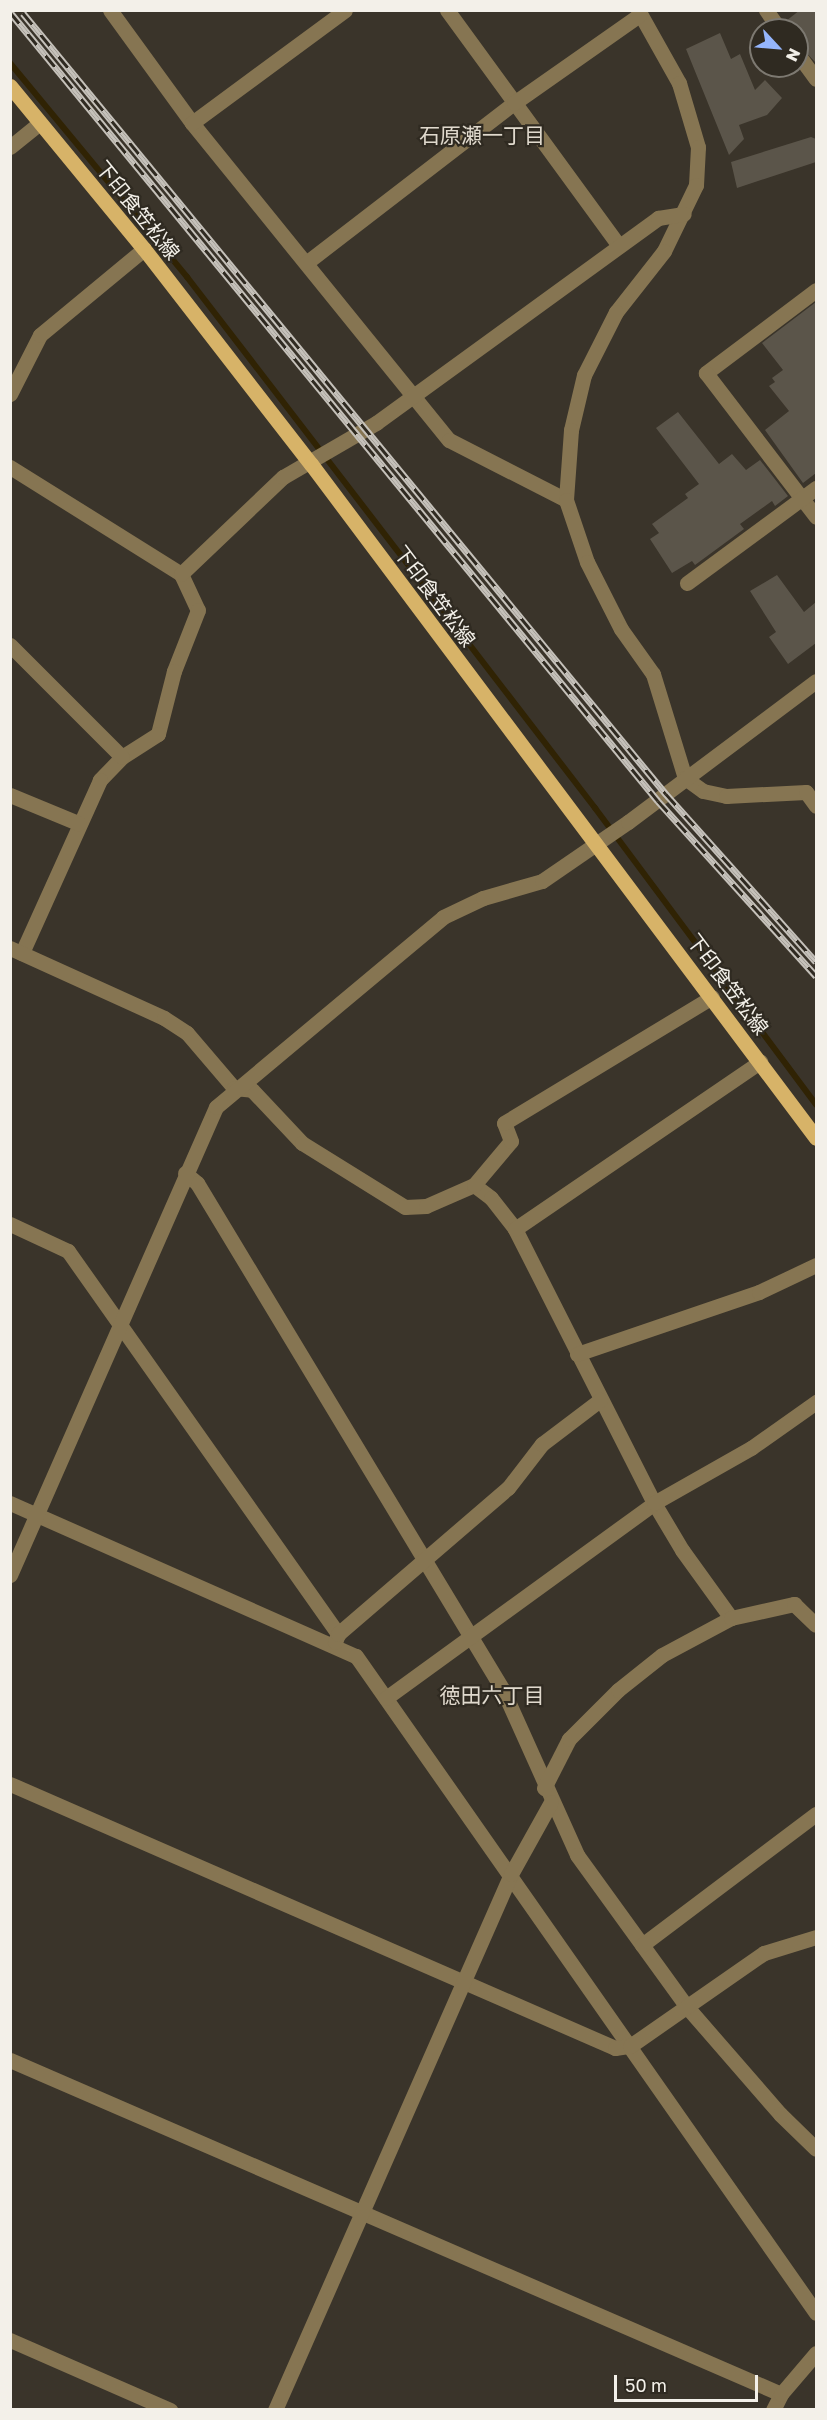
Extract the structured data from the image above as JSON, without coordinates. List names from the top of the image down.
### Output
{
  "streets": {
    "main road": ["下印食笠松線"]
  },
  "districts": ["石原瀬一丁目", "徳田六丁目"],
  "scale_bar": "50 m",
  "north": "bottom right"
}
